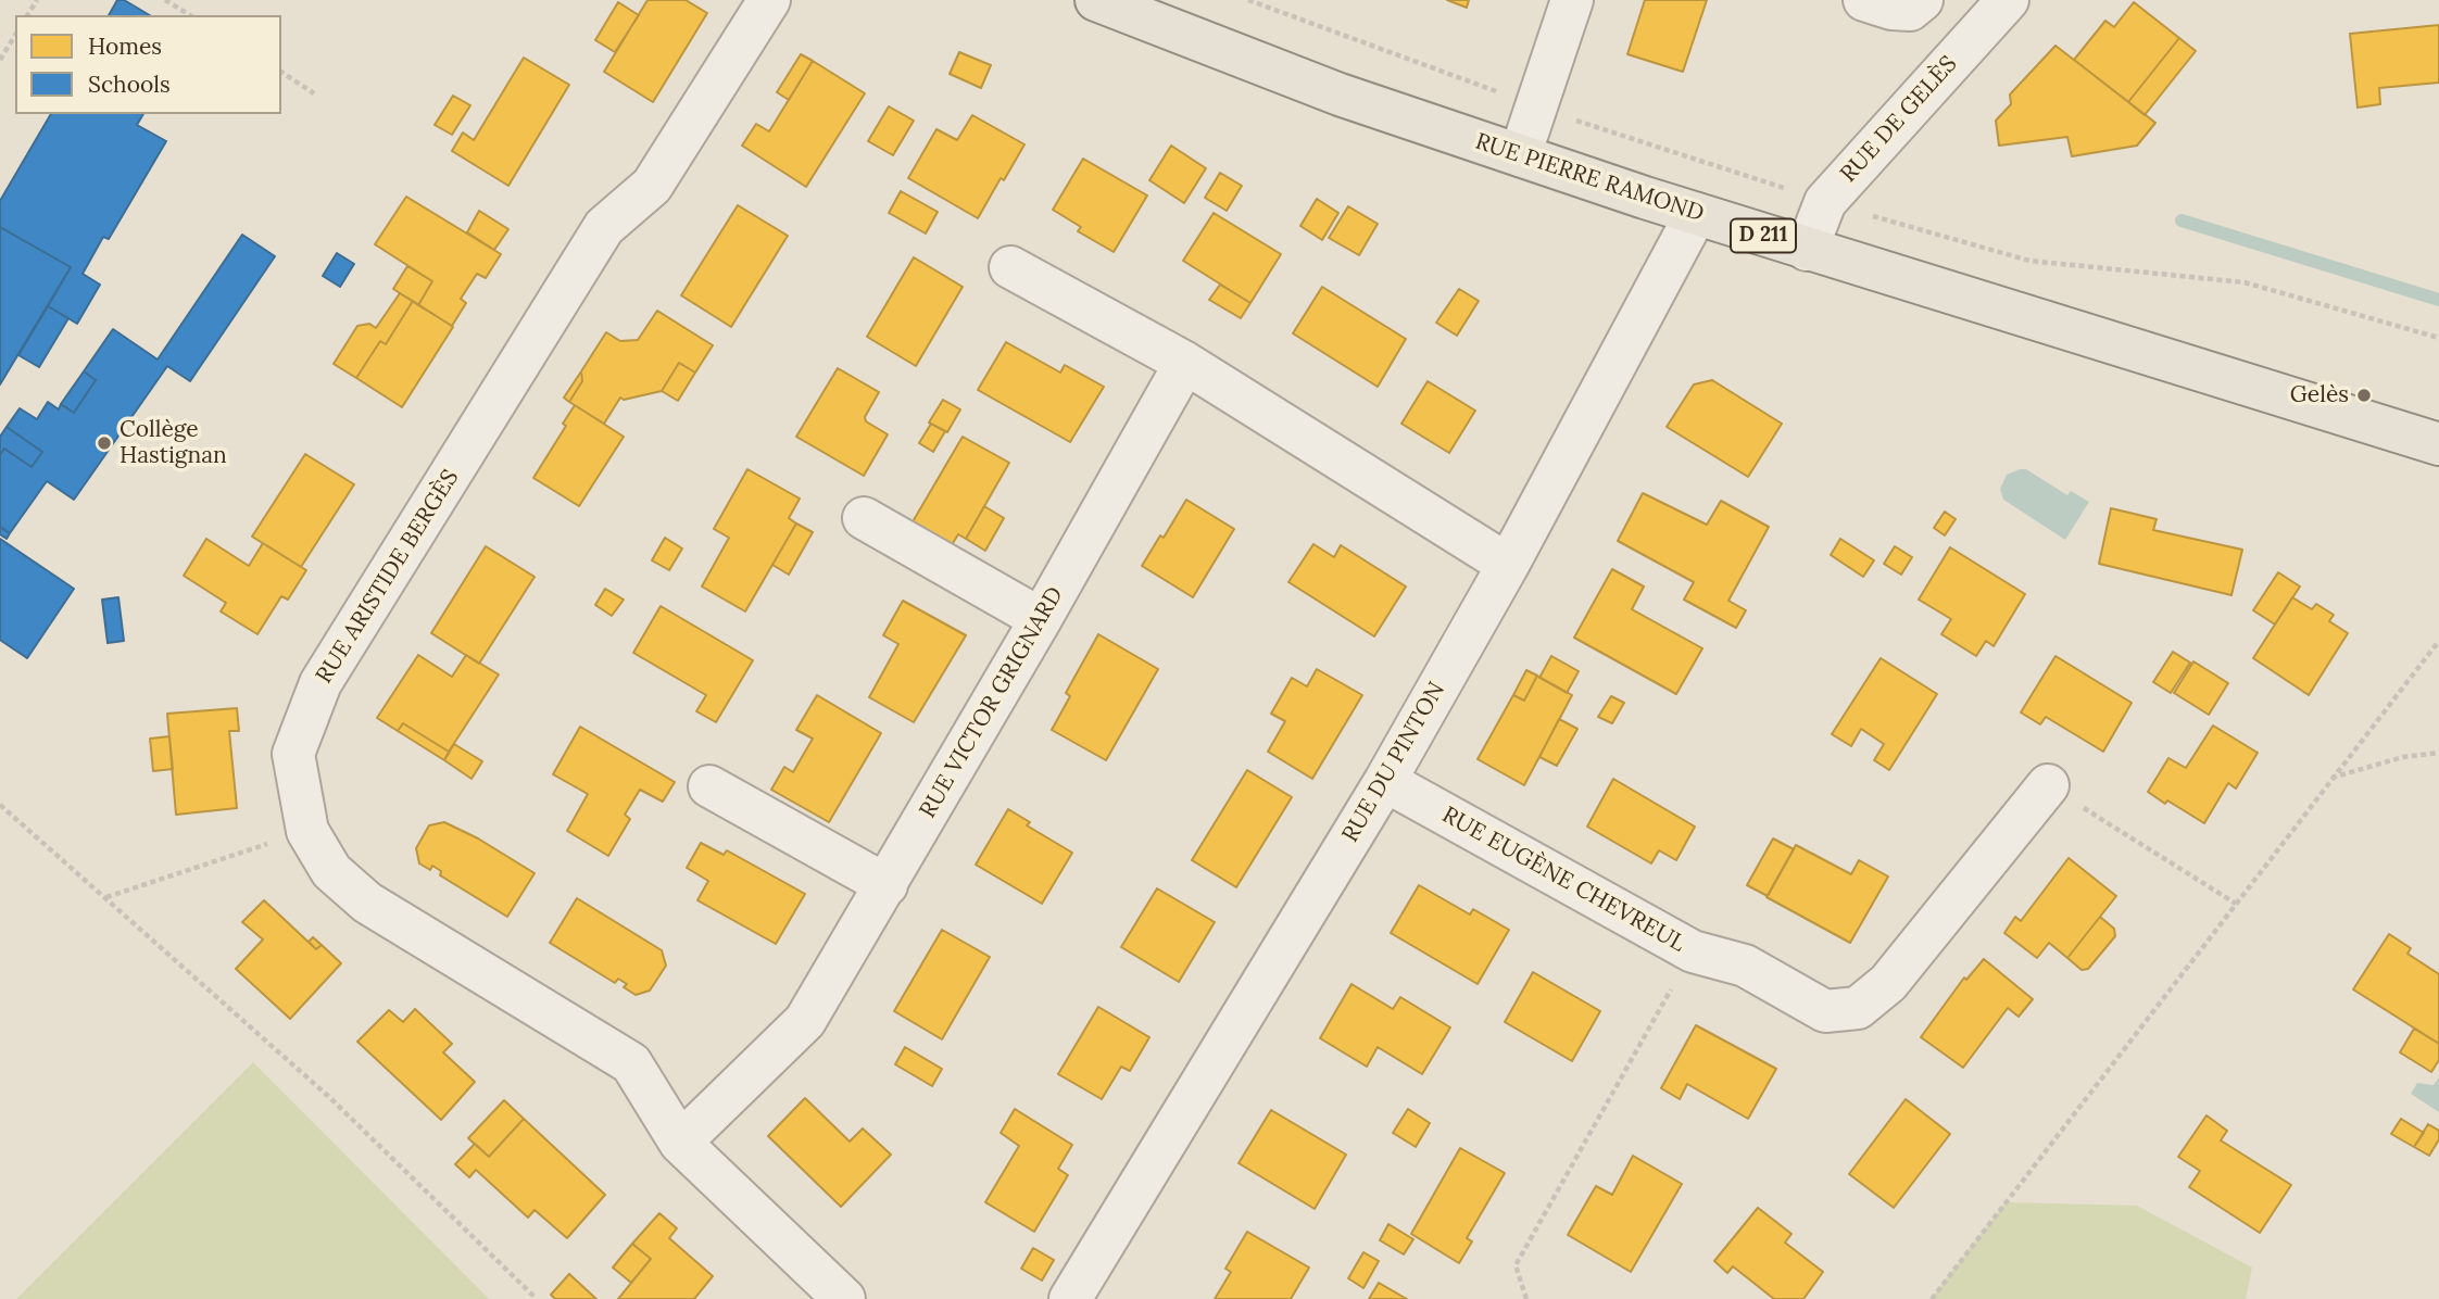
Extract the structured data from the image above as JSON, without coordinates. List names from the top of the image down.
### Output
{
  "streets": {
    "main road": ["RUE PIERRE RAMOND", "D 211"],
    "street": [
      "RUE DE GELÈS",
      "RUE ARISTIDE BERGÈS",
      "RUE VICTOR GRIGNARD",
      "RUE DU PINTON",
      "RUE EUGÈNE CHEVREUL"
    ]
  },
  "crossings": [
    ["RUE DE GELÈS", "RUE PIERRE RAMOND"],
    ["RUE PIERRE RAMOND", "RUE DU PINTON"],
    ["RUE ARISTIDE BERGÈS", "RUE VICTOR GRIGNARD"],
    ["RUE DU PINTON", "RUE EUGÈNE CHEVREUL"]
  ],
  "places": ["Gelès", "Collège Hastignan"],
  "legend": ["Homes", "Schools"]
}
